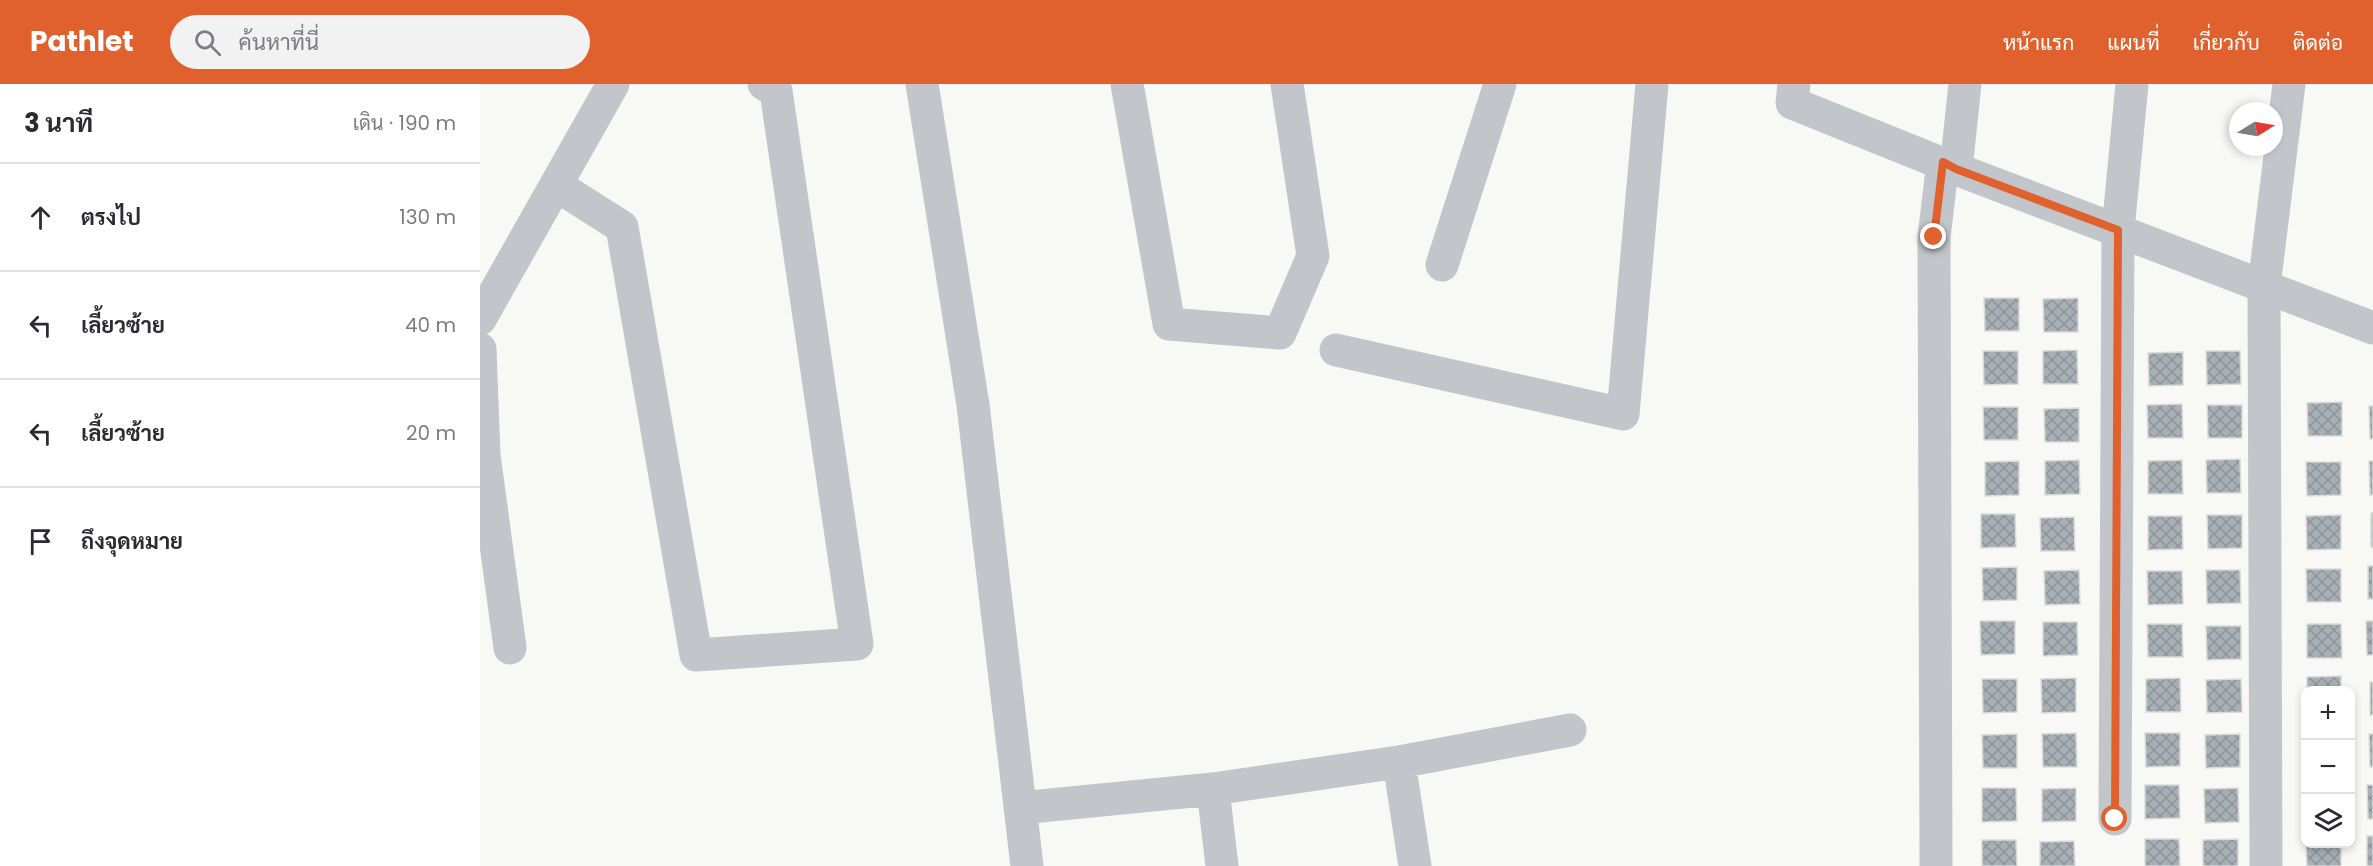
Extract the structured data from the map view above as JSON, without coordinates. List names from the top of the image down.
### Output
{
  "north": "right",
  "page": {
    "header": "Pathlet",
    "search": "ค้นหาที่นี่",
    "nav": [
      "หน้าแรก",
      "แผนที่",
      "เกี่ยวกับ",
      "ติดต่อ"
    ],
    "heading": ["3 นาที", "เดิน · 190 m"],
    "list": [
      ["ตรงไป", "130 m"],
      ["เลี้ยวซ้าย", "40 m"],
      ["เลี้ยวซ้าย", "20 m"],
      "ถึงจุดหมาย"
    ],
    "map_buttons": ["+", "−"]
  }
}
